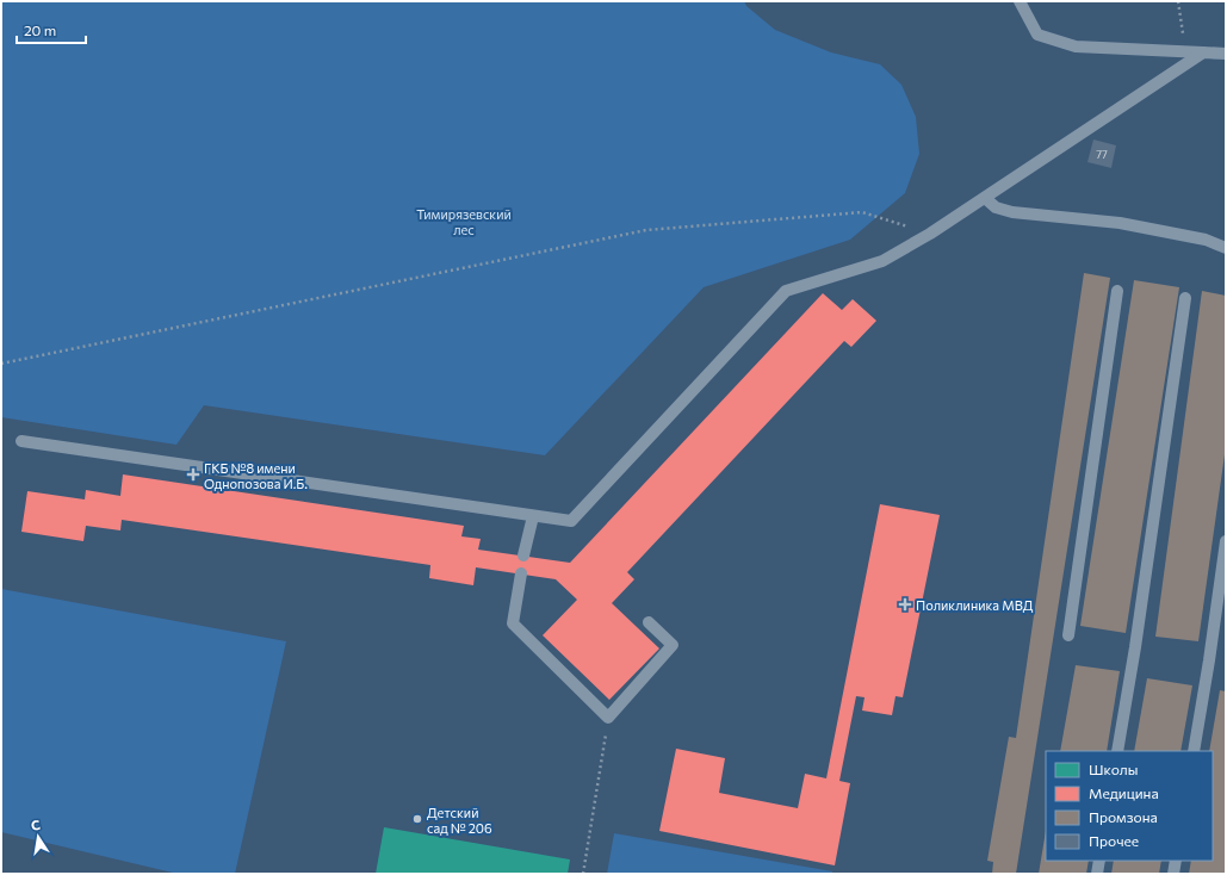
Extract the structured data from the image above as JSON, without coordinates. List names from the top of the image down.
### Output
{
  "parks": ["Тимирязевский лес"],
  "places": {
    "health": ["ГКБ №8 имени Однопозова И.Б.", "Поликлиника МВД"],
    "other": ["Детский сад № 206"]
  },
  "house_numbers": ["77"],
  "legend": [
    "Школы",
    "Медицина",
    "Промзона",
    "Прочее"
  ],
  "scale_bar": "20 m",
  "north": "top"
}
